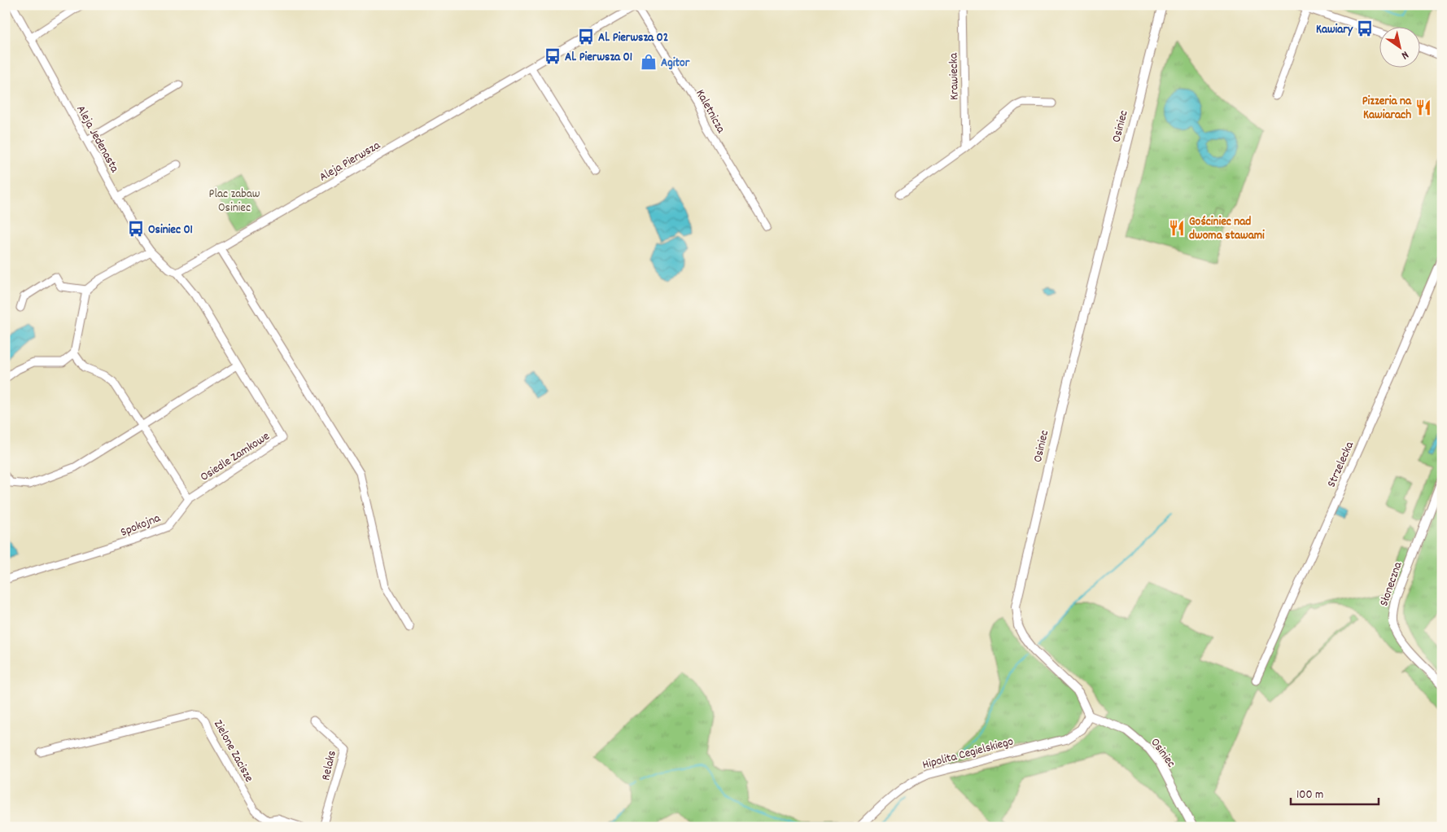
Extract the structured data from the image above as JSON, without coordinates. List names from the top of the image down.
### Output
{
  "streets": {
    "street": [
      "Krawiecka",
      "Kaletnicza",
      "Osiniec",
      "Aleja Jedenasta",
      "Aleja Pierwsza",
      "Osiedle Zamkowe",
      "Strzelecka",
      "Spokojna",
      "Słoneczna",
      "Zielone Zacisze",
      "Hipolita Cegielskiego",
      "Relaks"
    ]
  },
  "crossings": [
    ["Kaletnicza", "Aleja Pierwsza"],
    ["Osiniec", "Hipolita Cegielskiego"],
    ["Aleja Jedenasta", "Aleja Pierwsza"],
    ["Aleja Jedenasta", "Osiedle Zamkowe"],
    ["Aleja Pierwsza", "Osiedle Zamkowe"],
    ["Osiedle Zamkowe", "Spokojna"]
  ],
  "parks": ["Plac zabaw Osiniec"],
  "places": {
    "bus stop": [
      "Kawiary",
      "Al. Pierwsza 02",
      "Al. Pierwsza 01",
      "Osiniec 01"
    ],
    "shop": ["Agitor"],
    "restaurant": ["Pizzeria na Kawiarach", "Gościniec nad dwoma stawami"]
  },
  "scale_bar": "100 m",
  "north": "bottom right"
}
